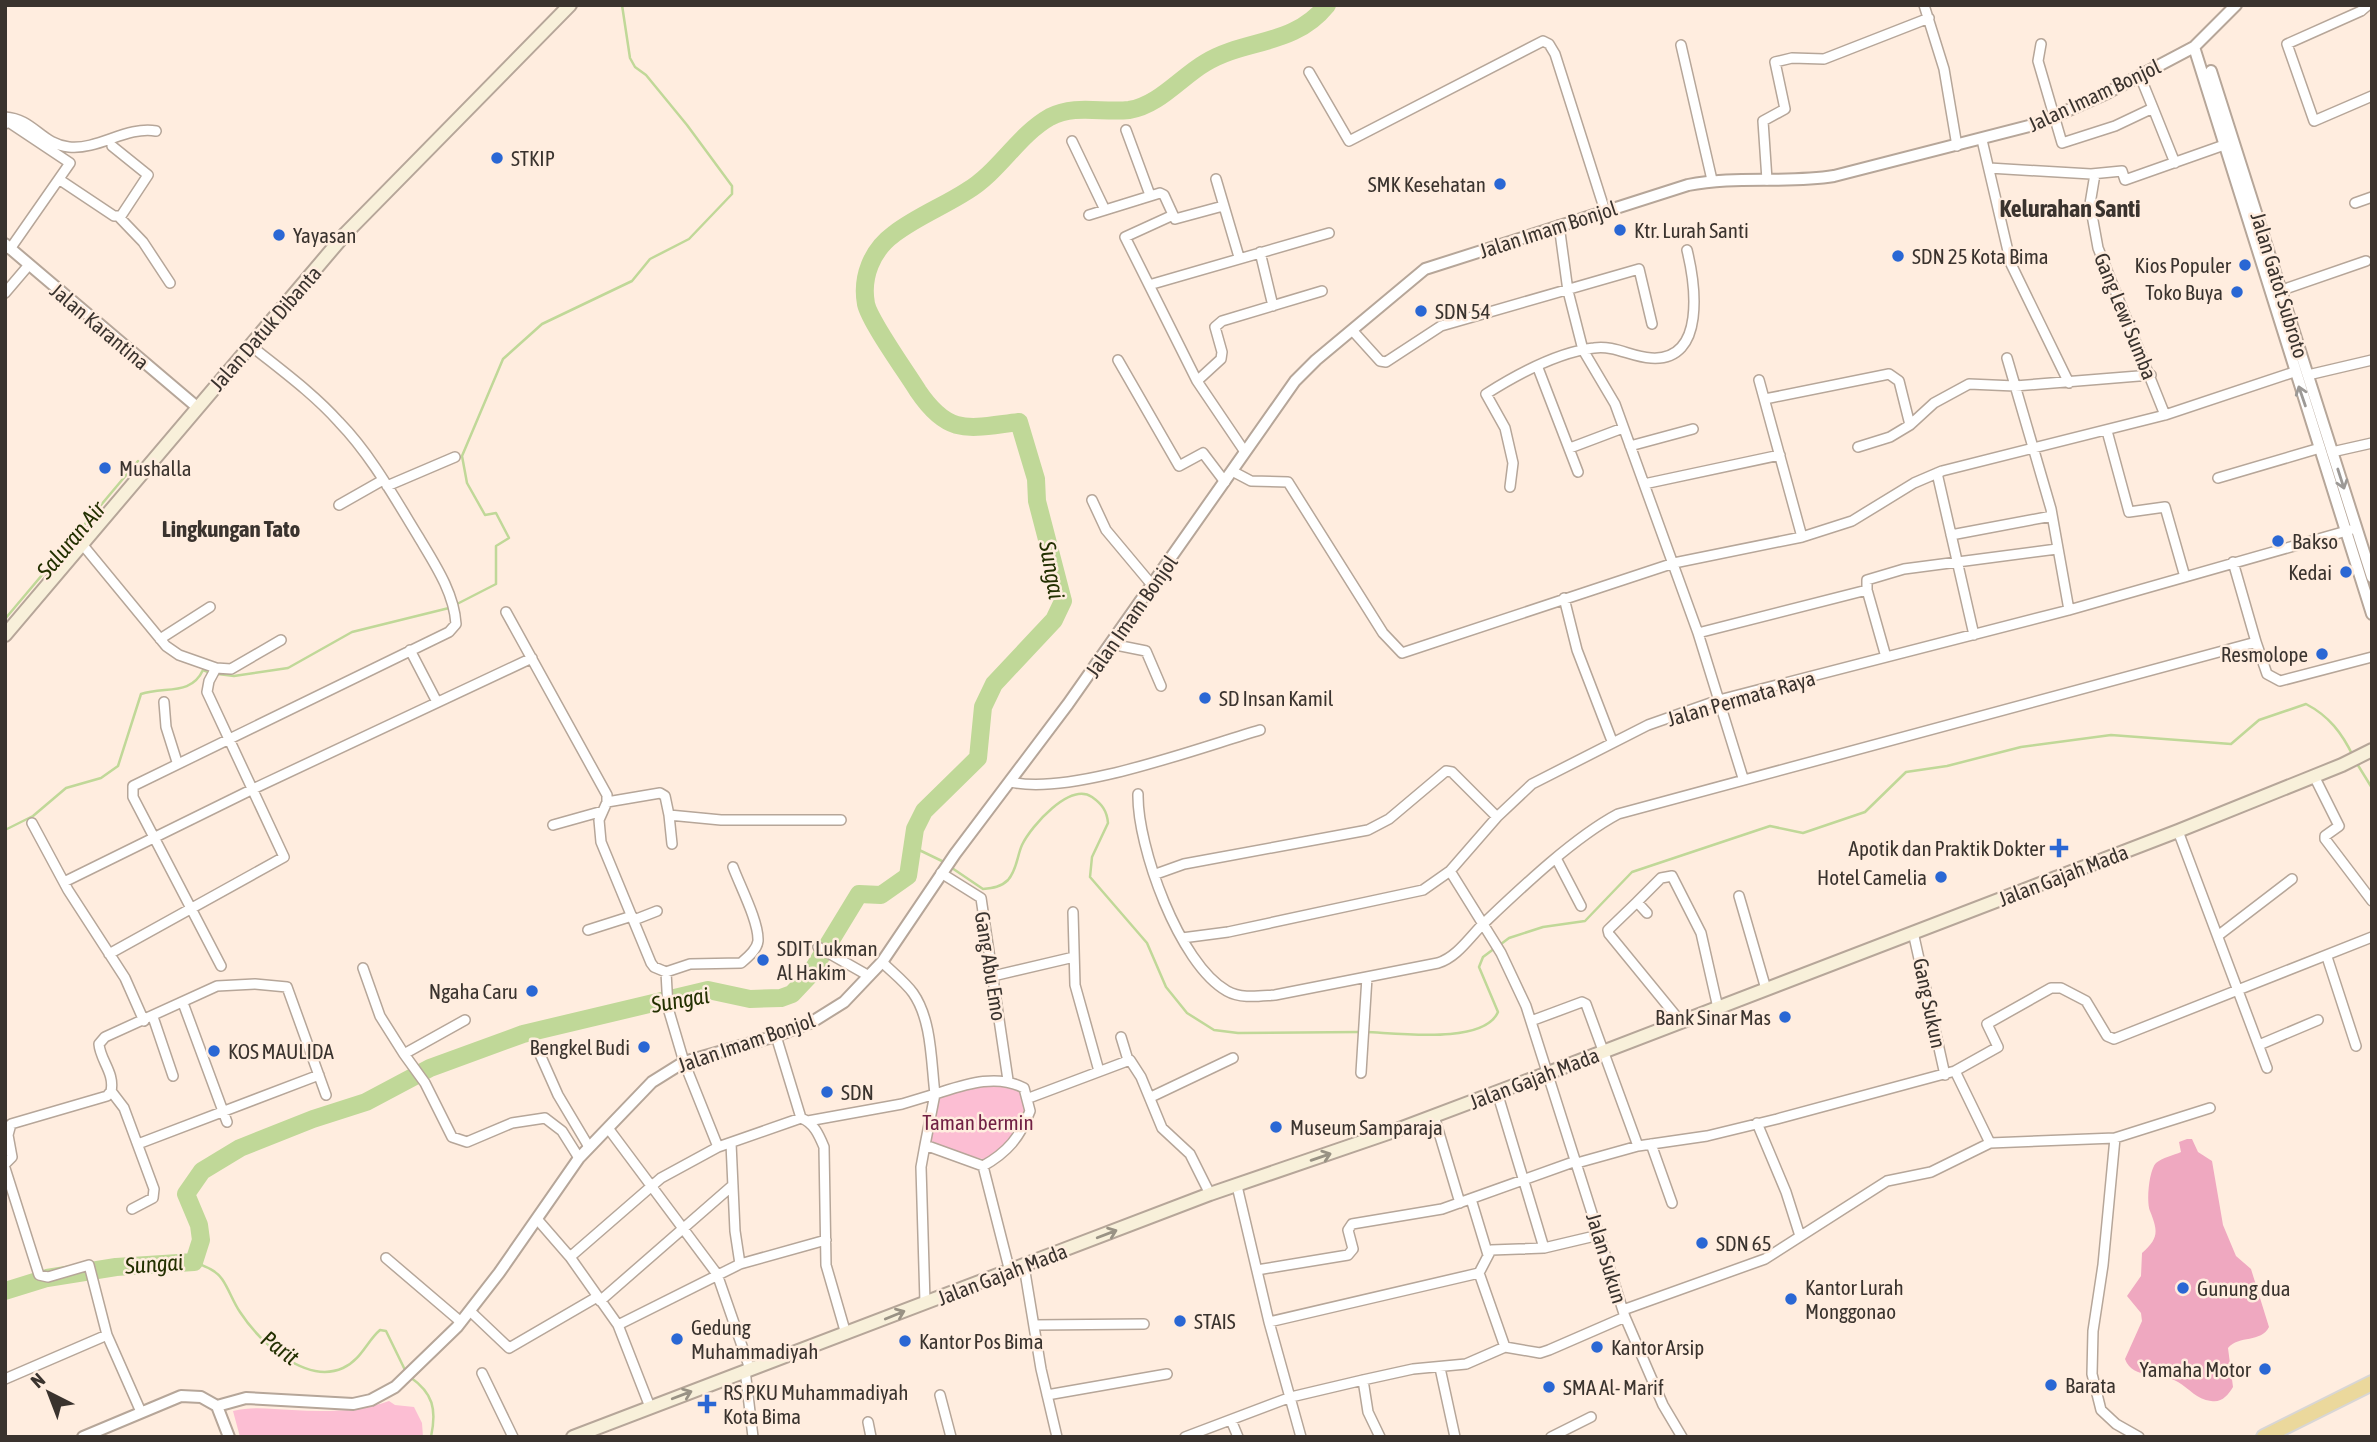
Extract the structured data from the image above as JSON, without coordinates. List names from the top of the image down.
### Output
{
  "streets": {
    "main road": ["Jalan Datuk Dibanta", "Jalan Gajah Mada"],
    "street": [
      "Jalan Imam Bonjol",
      "Jalan Gatot Subroto",
      "Gang Lewi Sumba",
      "Jalan Karantina",
      "Jalan Permata Raya",
      "Gang Abu Emo",
      "Gang Sukun",
      "Jalan Sukun"
    ]
  },
  "crossings": [
    ["Jalan Imam Bonjol", "Jalan Gatot Subroto"],
    ["Jalan Imam Bonjol", "Gang Abu Emo"],
    ["Jalan Gatot Subroto", "Jalan Permata Raya"],
    ["Jalan Karantina", "Jalan Datuk Dibanta"],
    ["Jalan Permata Raya", "Jalan Sukun"],
    ["Jalan Gajah Mada", "Gang Sukun"],
    ["Jalan Gajah Mada", "Jalan Sukun"]
  ],
  "districts": ["Kelurahan Santi", "Lingkungan Tato"],
  "water": ["Saluran Air", "Sungai", "Parit"],
  "parks": ["Taman bermin"],
  "places": {
    "other": [
      "STKIP",
      "SMK Kesehatan",
      "Ktr. Lurah Santi",
      "Yayasan",
      "SDN 25 Kota Bima",
      "Kios Populer",
      "Toko Buya",
      "SDN 54",
      "Mushalla",
      "Bakso",
      "Kedai",
      "Resmolope",
      "SD Insan Kamil",
      "Hotel Camelia",
      "SDIT Lukman Al Hakim",
      "Ngaha Caru",
      "Bank Sinar Mas",
      "Bengkel Budi",
      "KOS MAULIDA",
      "SDN",
      "Museum Samparaja",
      "SDN 65",
      "Gunung dua",
      "Kantor Lurah Monggonao",
      "STAIS",
      "Gedung Muhammadiyah",
      "Kantor Pos Bima",
      "Kantor Arsip",
      "Yamaha Motor",
      "Barata",
      "SMA Al- Marif"
    ],
    "health": ["Apotik dan Praktik Dokter", "RS PKU Muhammadiyah Kota Bima"]
  },
  "north": "top left"
}
